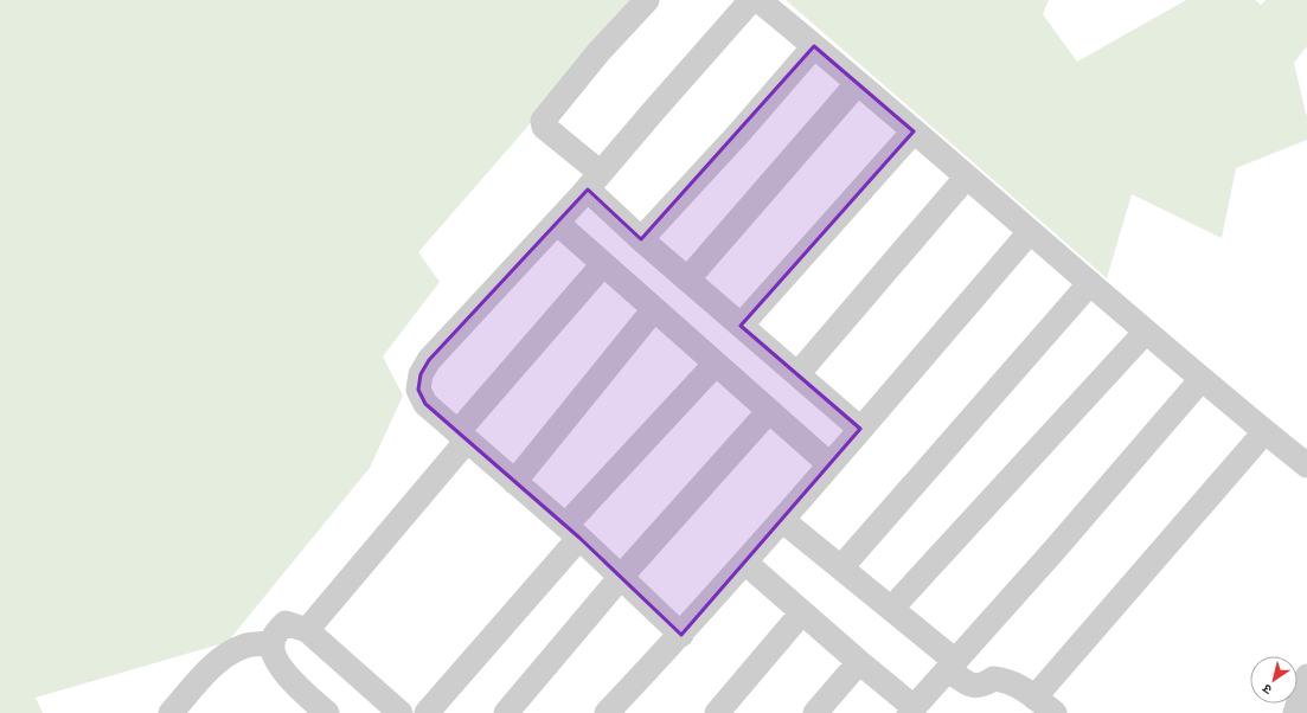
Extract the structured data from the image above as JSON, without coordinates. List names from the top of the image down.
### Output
{
  "north": "bottom left"
}
